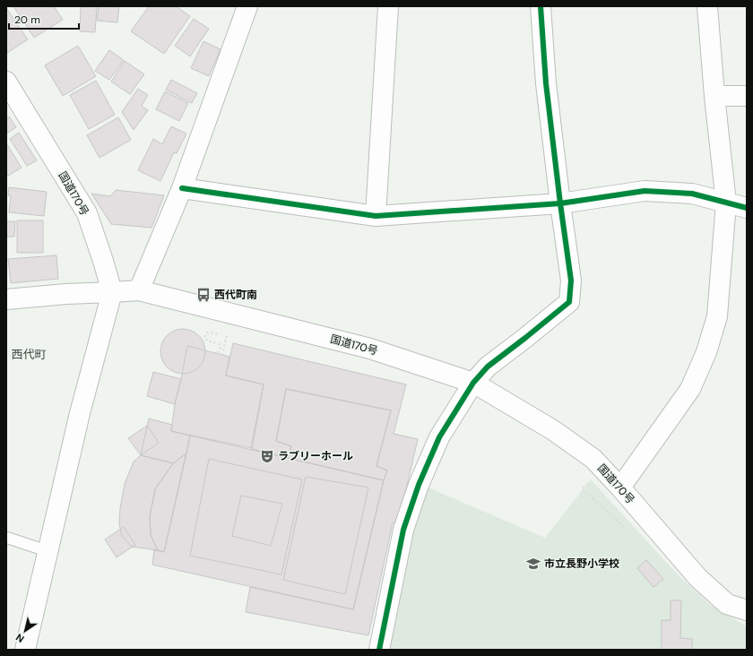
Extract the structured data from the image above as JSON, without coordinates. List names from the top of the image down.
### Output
{
  "streets": {
    "main road": ["国道170号"]
  },
  "districts": ["西代町"],
  "places": {
    "bus stop": ["西代町南"],
    "theatre": ["ラブリーホール"],
    "school or university": ["市立長野小学校"]
  },
  "scale_bar": "20 m",
  "north": "bottom left"
}
